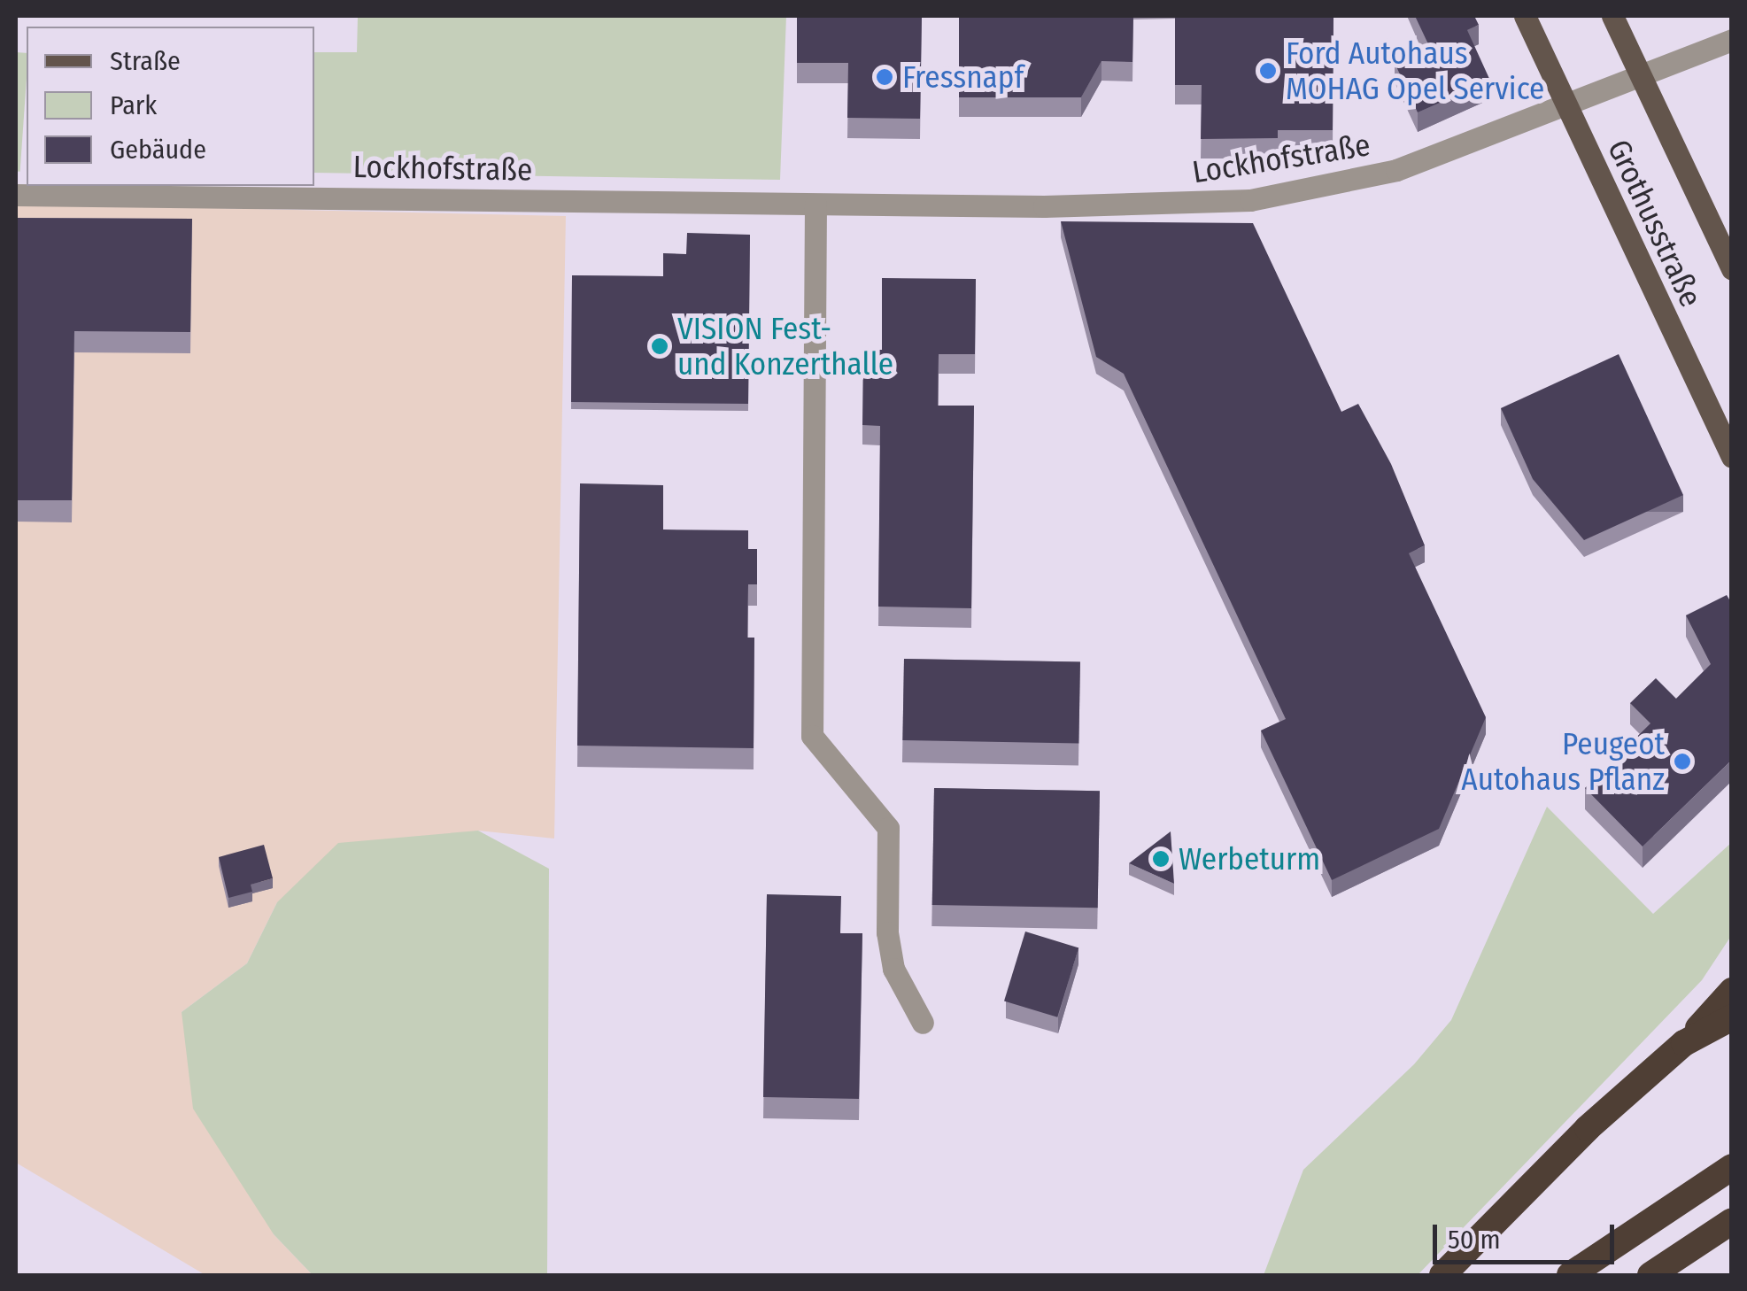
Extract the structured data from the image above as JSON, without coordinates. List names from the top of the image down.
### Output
{
  "streets": {
    "main road": ["Grothusstraße"],
    "street": ["Lockhofstraße"]
  },
  "crossings": [
    ["Lockhofstraße", "Grothusstraße"]
  ],
  "places": [
    "Ford Autohaus MOHAG Opel Service",
    "Fressnapf",
    "VISION Fest- und Konzerthalle",
    "Peugeot Autohaus Pflanz",
    "Werbeturm"
  ],
  "legend": ["Straße", "Park", "Gebäude"],
  "scale_bar": "50 m"
}
